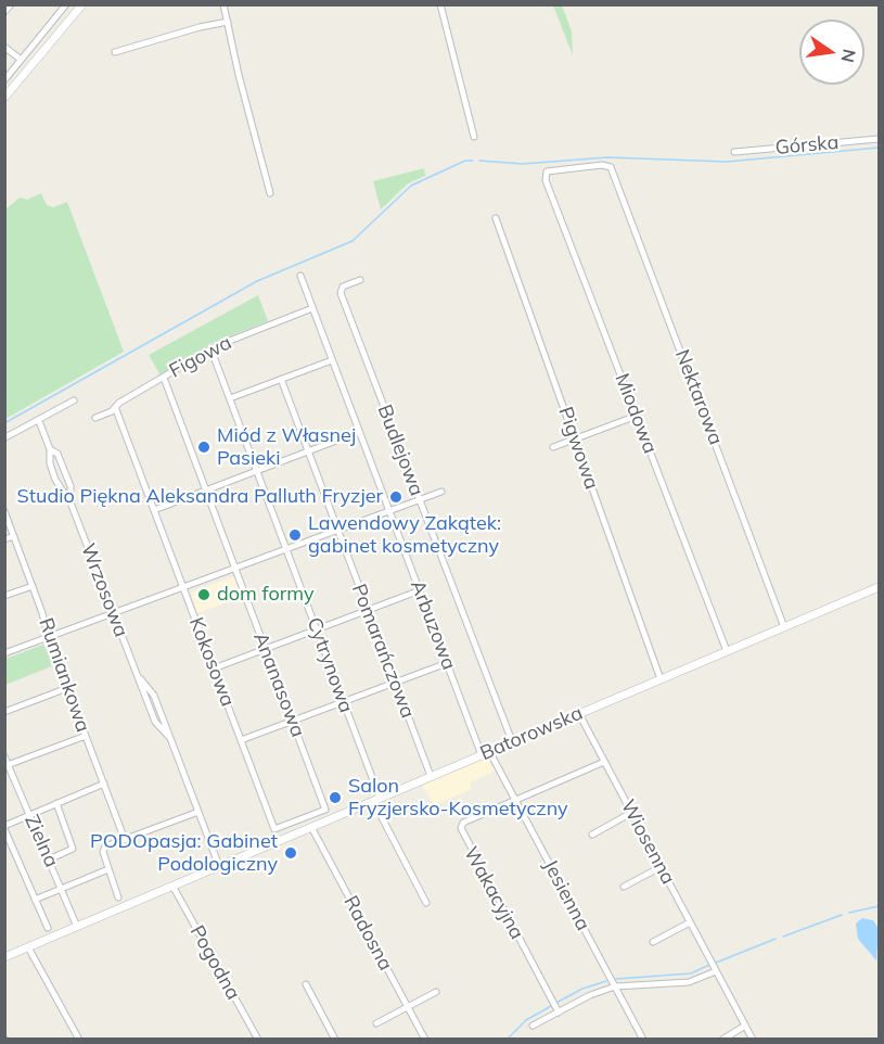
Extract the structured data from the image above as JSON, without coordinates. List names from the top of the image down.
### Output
{
  "streets": {
    "street": [
      "Górska",
      "Figowa",
      "Nektarowa",
      "Miodowa",
      "Pigwowa",
      "Budlejowa",
      "Wrzosowa",
      "Arbuzowa",
      "Pomarańczowa",
      "Kokosowa",
      "Cytrynowa",
      "Rumiankowa",
      "Ananasowa",
      "Batorowska",
      "Zielna",
      "Wiosenna",
      "Wakacyjna",
      "Jesienna",
      "Radosna",
      "Pogodna"
    ]
  },
  "crossings": [
    ["Figowa", "Arbuzowa"],
    ["Figowa", "Kokosowa"],
    ["Figowa", "Cytrynowa"],
    ["Figowa", "Ananasowa"],
    ["Nektarowa", "Miodowa"],
    ["Nektarowa", "Batorowska"],
    ["Miodowa", "Batorowska"],
    ["Pigwowa", "Batorowska"],
    ["Budlejowa", "Batorowska"],
    ["Wrzosowa", "Batorowska"],
    ["Arbuzowa", "Batorowska"],
    ["Arbuzowa", "Jesienna"],
    ["Pomarańczowa", "Batorowska"],
    ["Kokosowa", "Ananasowa"],
    ["Cytrynowa", "Batorowska"],
    ["Batorowska", "Zielna"],
    ["Batorowska", "Wiosenna"],
    ["Batorowska", "Jesienna"],
    ["Batorowska", "Radosna"],
    ["Batorowska", "Pogodna"],
    ["Wakacyjna", "Jesienna"]
  ],
  "places": [
    "Miód z Własnej Pasieki",
    "Studio Piękna Aleksandra Palluth Fryzjer",
    "Lawendowy Zakątek: gabinet kosmetyczny",
    "dom formy",
    "Salon Fryzjersko-Kosmetyczny",
    "PODOpasja: Gabinet Podologiczny"
  ],
  "north": "right"
}
